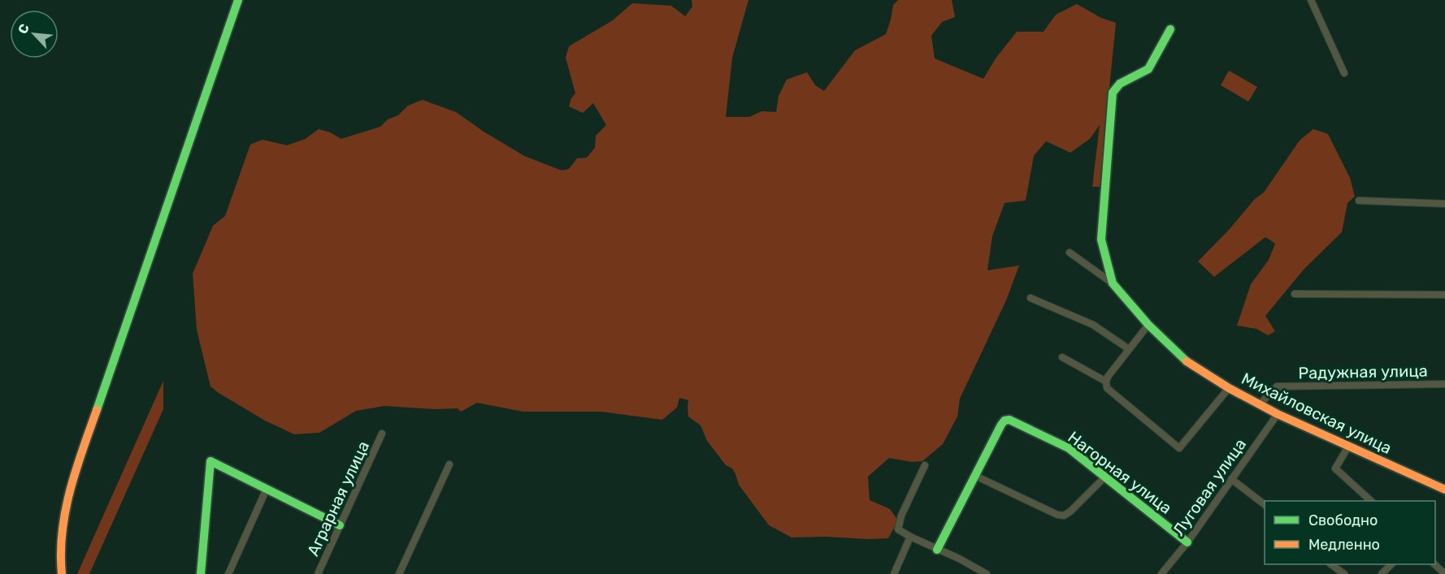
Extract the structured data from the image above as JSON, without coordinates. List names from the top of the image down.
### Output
{
  "streets": {
    "street": [
      "Радужная улица",
      "Михайловская улица",
      "Нагорная улица",
      "Луговая улица",
      "Аграрная улица"
    ]
  },
  "crossings": [
    ["Радужная улица", "Михайловская улица"],
    ["Михайловская улица", "Луговая улица"],
    ["Нагорная улица", "Луговая улица"]
  ],
  "legend": ["Свободно", "Медленно"],
  "north": "top left"
}
